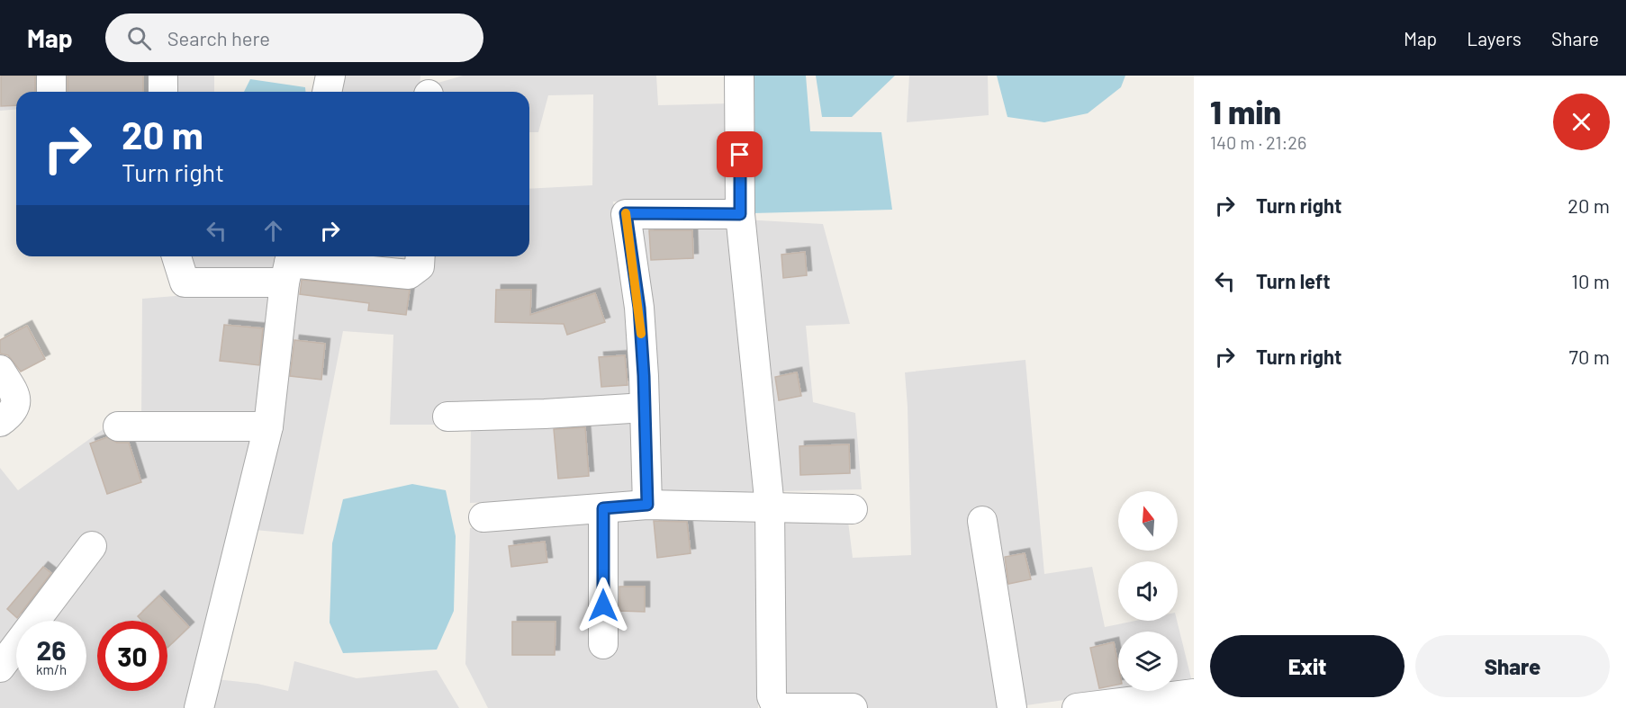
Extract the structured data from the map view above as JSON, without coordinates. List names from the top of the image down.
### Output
{
  "north": "top",
  "page": {
    "header": "Map",
    "search": "Search here",
    "nav": ["Map", "Layers", "Share"],
    "heading": ["1 min", "140 m · 21:26"],
    "turn": ["20 m", "Turn right"],
    "list": [
      {
        "name": "Turn right",
        "value": "20 m"
      },
      {
        "name": "Turn left",
        "value": "10 m"
      },
      {
        "name": "Turn right",
        "value": "70 m"
      }
    ],
    "speed": "26 km/h",
    "limit": "30",
    "buttons": ["Exit", "Share"]
  }
}
